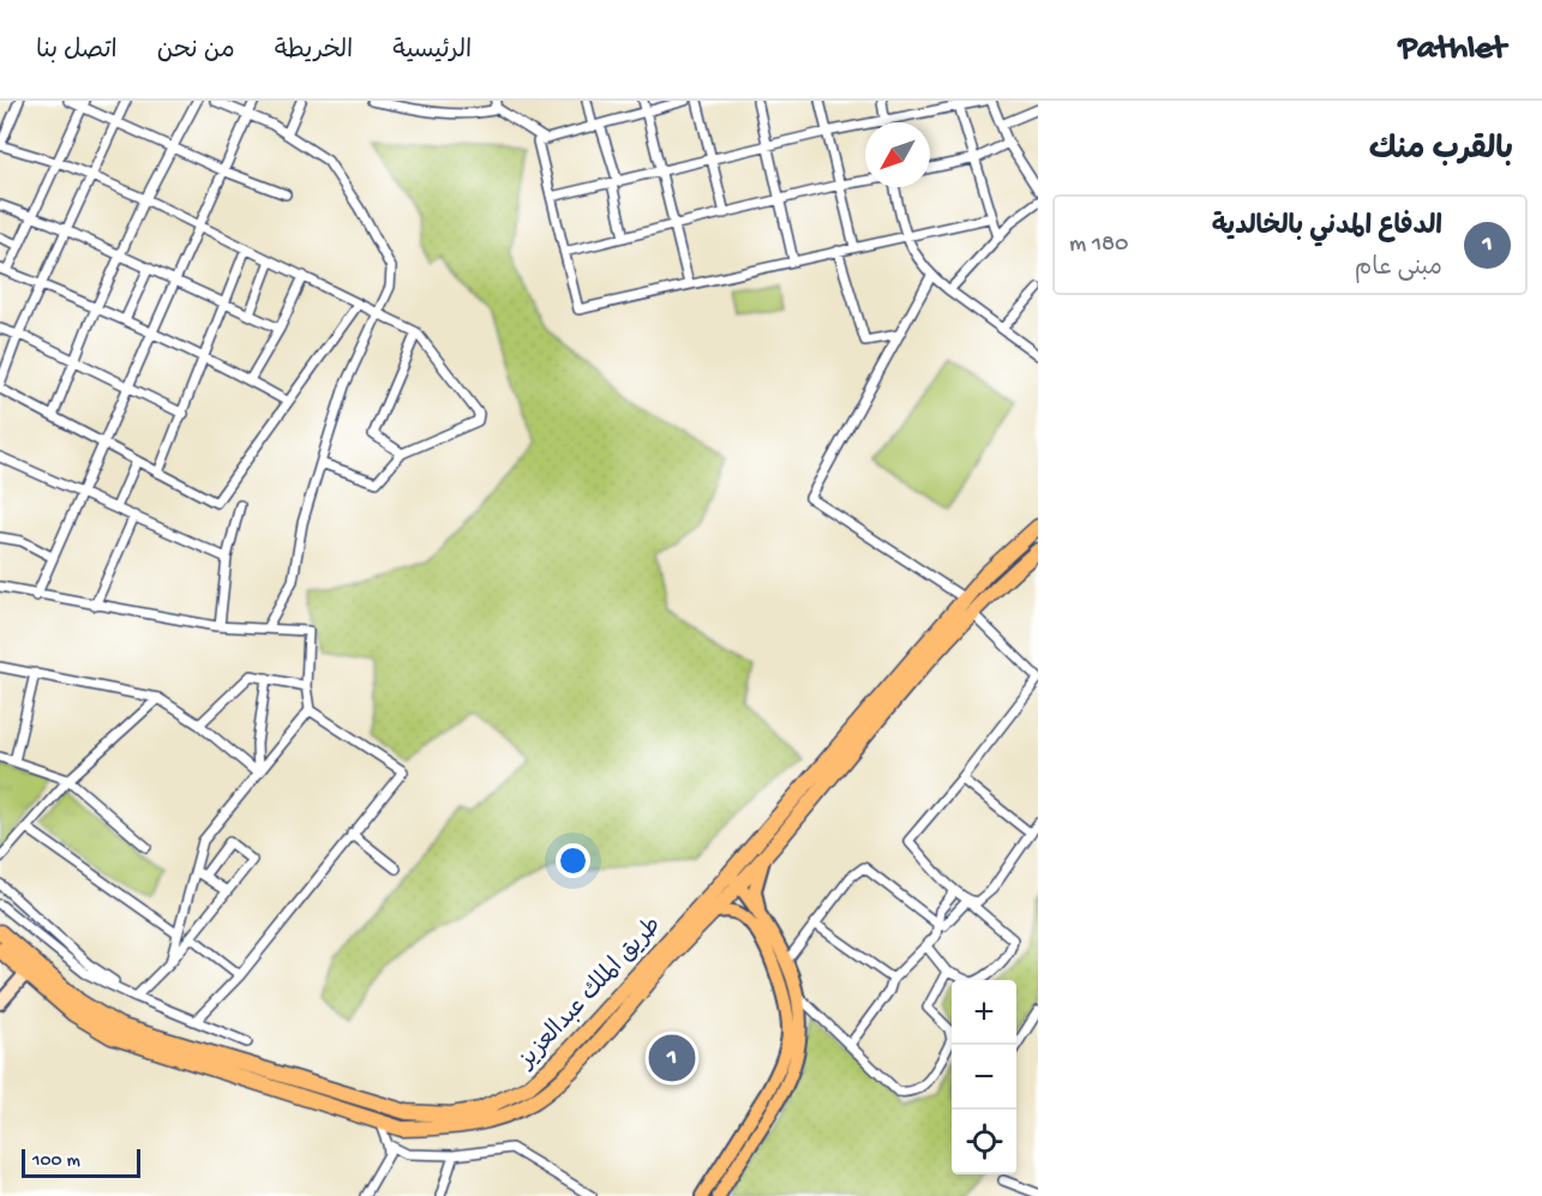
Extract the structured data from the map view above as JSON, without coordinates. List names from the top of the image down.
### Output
{
  "streets": {
    "highway": ["طريق الملك عبدالعزيز"]
  },
  "scale_bar": "100 m",
  "north": "bottom left",
  "page": {
    "header": "Pathlet",
    "nav": [
      "الرئيسية",
      "الخريطة",
      "من نحن",
      "اتصل بنا"
    ],
    "heading": "بالقرب منك",
    "list": [
      {
        "mark": "1",
        "name": "الدفاع المدني بالخالدية",
        "note": "مبنى عام",
        "value": "180 m"
      }
    ],
    "map_buttons": ["+", "−"],
    "pins": "1",
    "scale": "100 m"
  }
}
